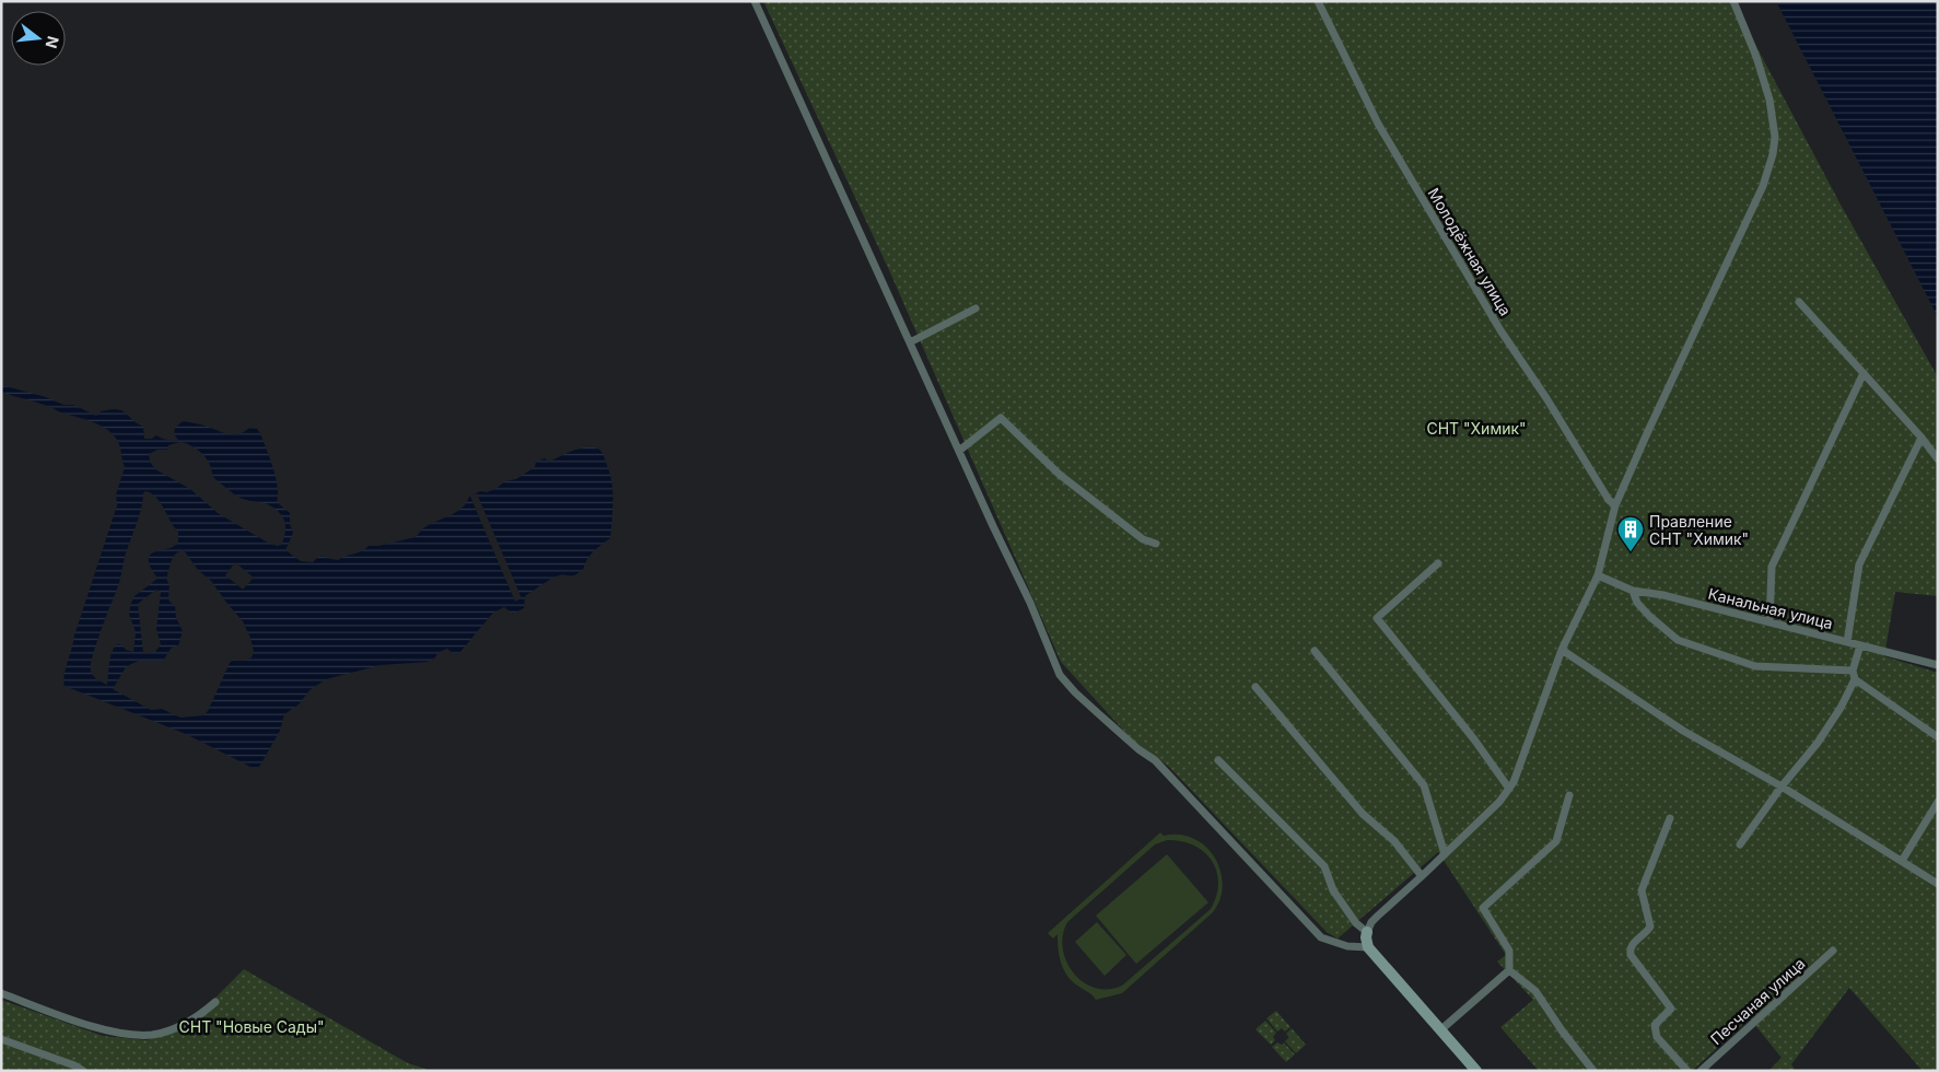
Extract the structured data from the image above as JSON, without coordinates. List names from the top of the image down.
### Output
{
  "streets": {
    "street": ["Молодёжная улица", "Канальная улица", "Песчаная улица"]
  },
  "parks": ["СНТ \"Химик\"", "СНТ \"Новые Сады\""],
  "places": {
    "building": ["Правление СНТ \"Химик\""]
  },
  "north": "right"
}
